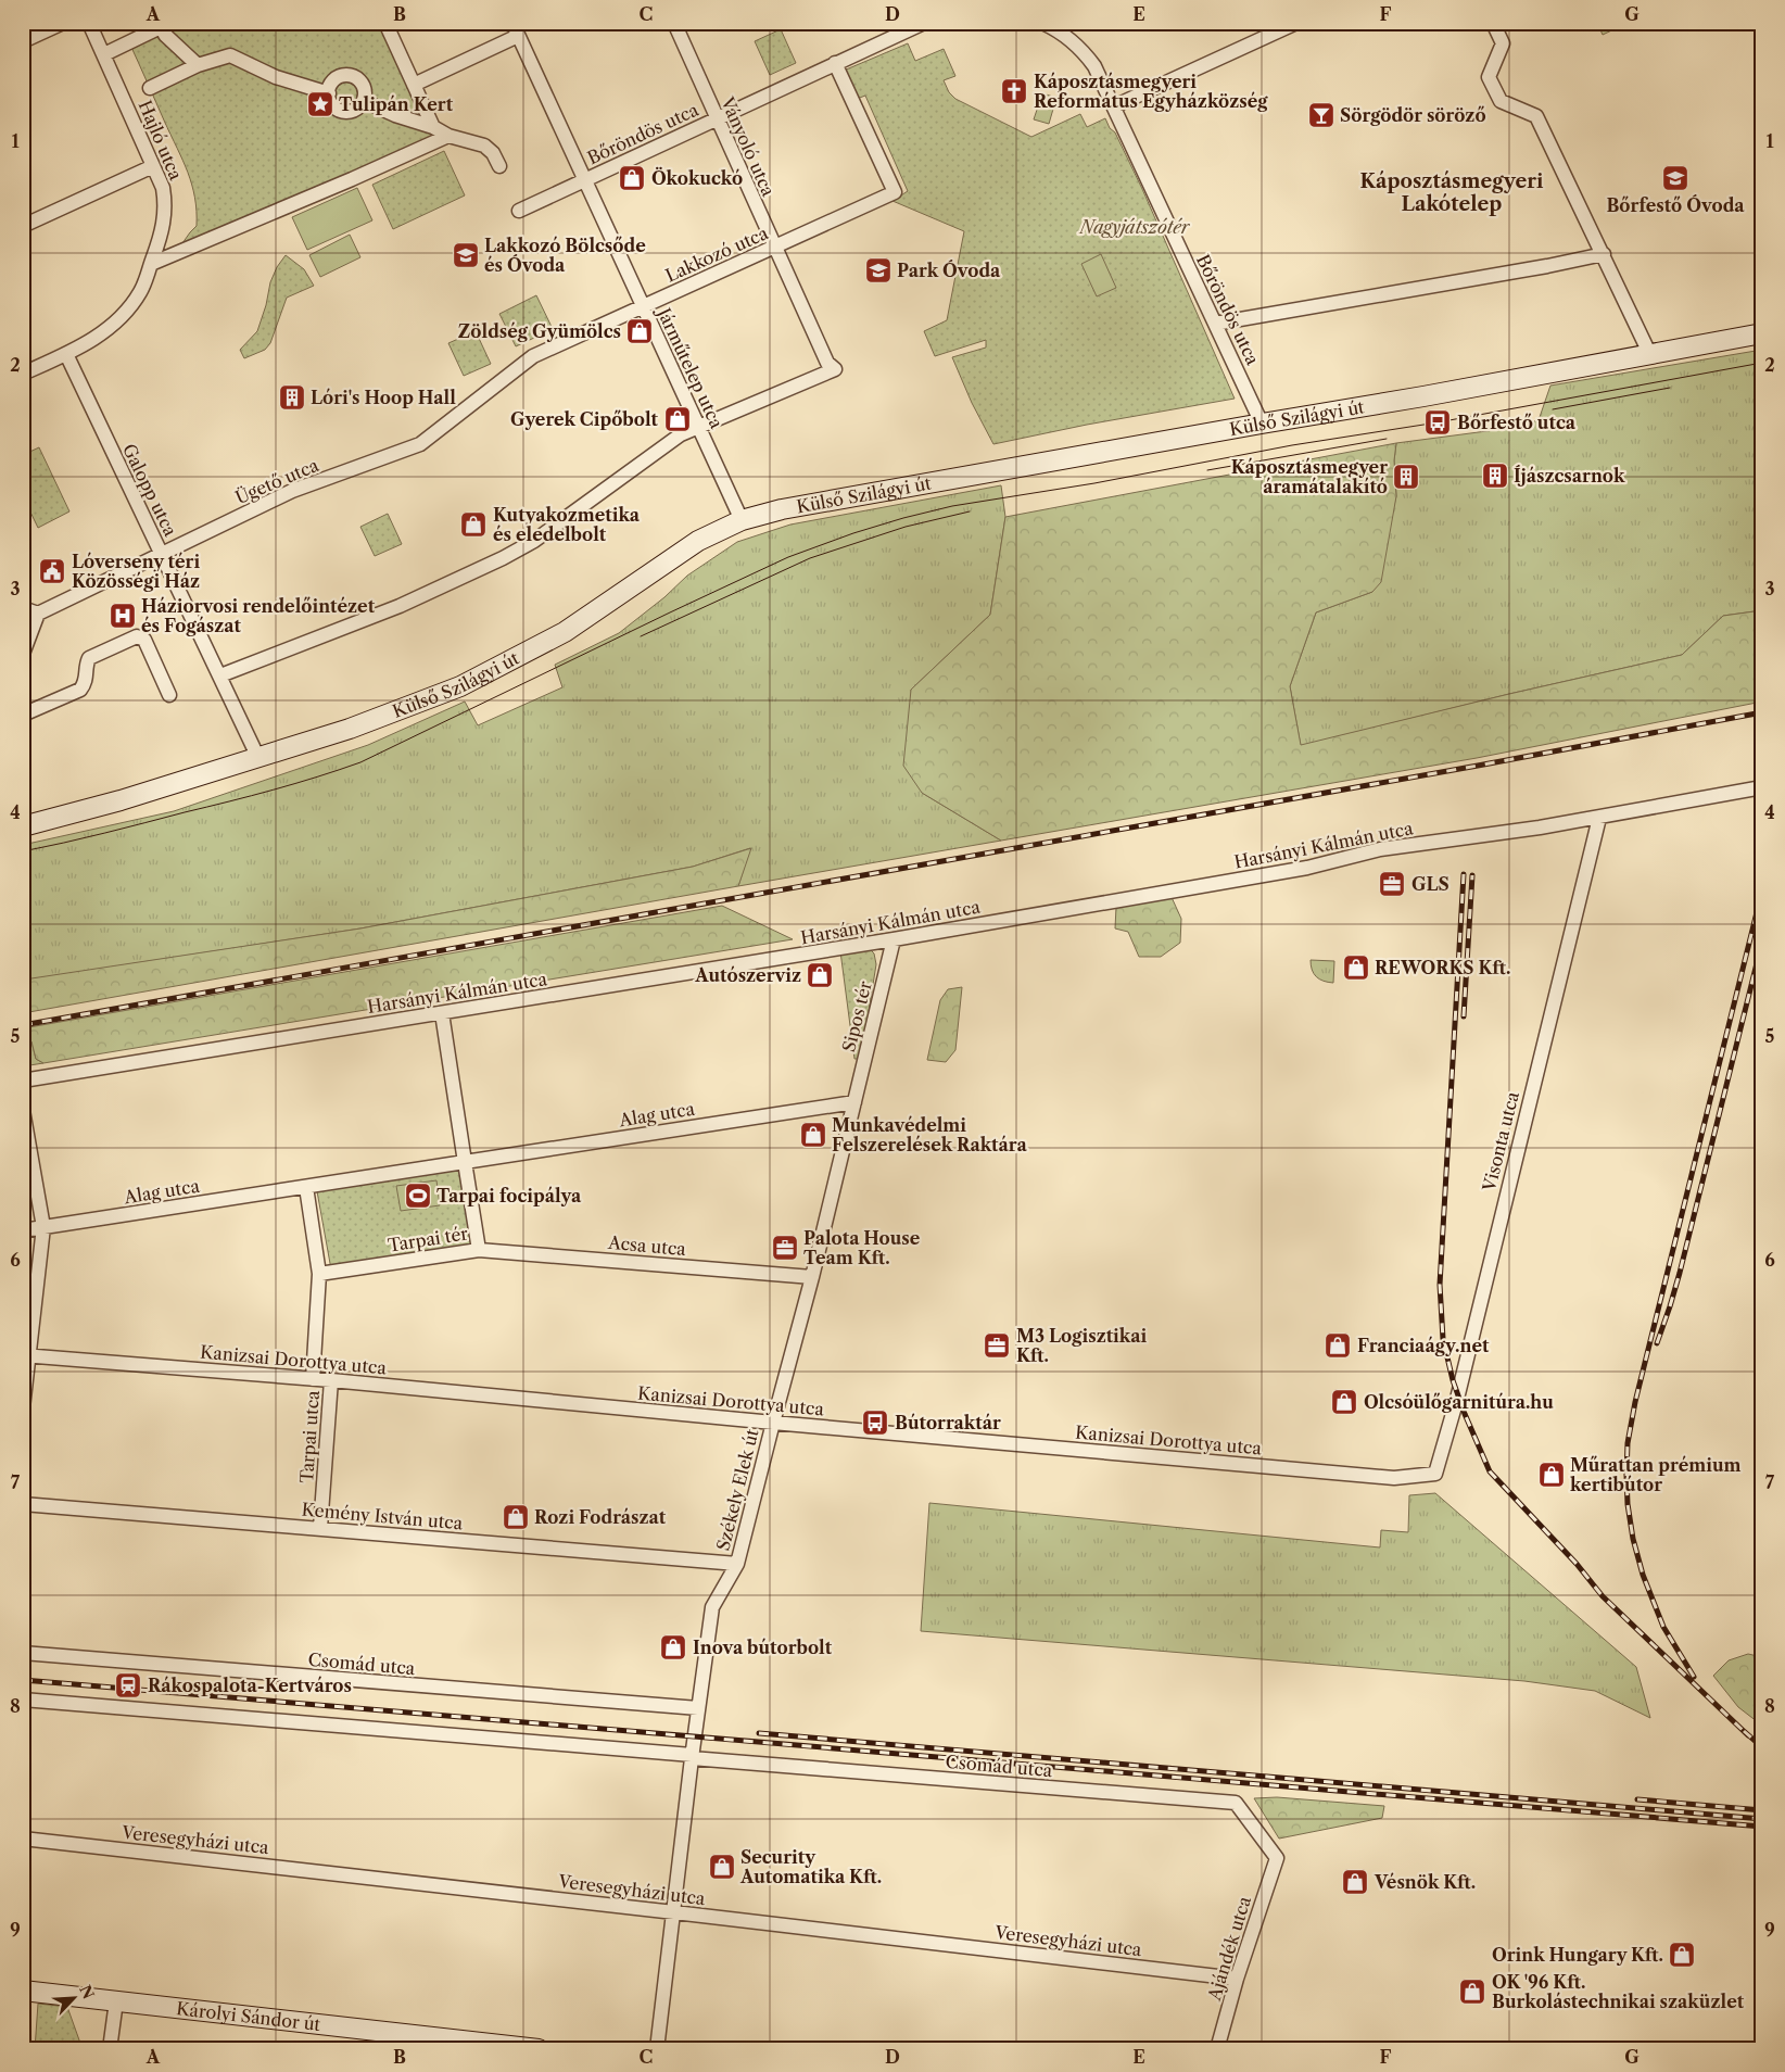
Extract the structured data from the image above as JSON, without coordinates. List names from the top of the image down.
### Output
{
  "streets": {
    "street": [
      "Bőröndös utca",
      "Hajló utca",
      "Ványoló utca",
      "Lakkozó utca",
      "Járműtelep utca",
      "Külső Szilágyi út",
      "Ügető utca",
      "Galopp utca",
      "Harsányi Kálmán utca",
      "Sipos tér",
      "Alag utca",
      "Visonta utca",
      "Tarpai tér",
      "Acsa utca",
      "Kanizsai Dorottya utca",
      "Tarpai utca",
      "Székely Elek út",
      "Kemény István utca",
      "Csomád utca",
      "Veresegyházi utca",
      "Ajándék utca",
      "Károlyi Sándor út"
    ]
  },
  "crossings": [
    ["Bőröndös utca", "Ványoló utca"],
    ["Bőröndös utca", "Lakkozó utca"],
    ["Bőröndös utca", "Járműtelep utca"],
    ["Bőröndös utca", "Külső Szilágyi út"],
    ["Hajló utca", "Galopp utca"],
    ["Ványoló utca", "Lakkozó utca"],
    ["Ványoló utca", "Járműtelep utca"],
    ["Lakkozó utca", "Járműtelep utca"],
    ["Lakkozó utca", "Ügető utca"],
    ["Járműtelep utca", "Külső Szilágyi út"],
    ["Külső Szilágyi út", "Galopp utca"],
    ["Ügető utca", "Galopp utca"],
    ["Harsányi Kálmán utca", "Sipos tér"],
    ["Harsányi Kálmán utca", "Visonta utca"],
    ["Harsányi Kálmán utca", "Tarpai tér"],
    ["Sipos tér", "Alag utca"],
    ["Sipos tér", "Székely Elek út"],
    ["Alag utca", "Tarpai tér"],
    ["Alag utca", "Székely Elek út"],
    ["Visonta utca", "Kanizsai Dorottya utca"],
    ["Tarpai tér", "Acsa utca"],
    ["Tarpai tér", "Tarpai utca"],
    ["Acsa utca", "Székely Elek út"],
    ["Kanizsai Dorottya utca", "Tarpai utca"],
    ["Kanizsai Dorottya utca", "Székely Elek út"],
    ["Tarpai utca", "Kemény István utca"],
    ["Székely Elek út", "Kemény István utca"],
    ["Székely Elek út", "Csomád utca"],
    ["Székely Elek út", "Veresegyházi utca"],
    ["Csomád utca", "Ajándék utca"],
    ["Veresegyházi utca", "Ajándék utca"]
  ],
  "districts": ["Káposztásmegyeri Lakótelep"],
  "parks": ["Nagyjátszótér"],
  "places": {
    "church": ["Káposztásmegyeri Református Egyházközség"],
    "place": ["Tulipán Kert"],
    "bar": ["Sörgödör söröző"],
    "shop": [
      "Ökokuckó",
      "Zöldség Gyümölcs",
      "Gyerek Cipőbolt",
      "Kutyakozmetika és eledelbolt",
      "REWORKS Kft.",
      "Autószerviz",
      "Munkavédelmi Felszerelések Raktára",
      "Franciaágy.net",
      "Olcsóülőgarnitúra.hu",
      "Műrattan prémium kertibútor",
      "Rozi Fodrászat",
      "Inova bútorbolt",
      "Security Automatika Kft.",
      "Vésnök Kft.",
      "Orink Hungary Kft.",
      "OK '96 Kft. Burkolástechnikai szaküzlet"
    ],
    "school or university": ["Bőrfestő Óvoda", "Lakkozó Bölcsőde és Óvoda", "Park Óvoda"],
    "building": ["Lóri's Hoop Hall", "Íjászcsarnok", "Káposztásmegyer áramátalakító"],
    "bus stop": ["Bőrfestő utca", "Bútorraktár"],
    "public building": ["Lóverseny téri Közösségi Ház"],
    "hospital": ["Háziorvosi rendelőintézet és Fogászat"],
    "office": ["GLS", "Palota House Team Kft.", "M3 Logisztikai Kft."],
    "sports": ["Tarpai focipálya"],
    "station": ["Rákospalota-Kertváros"]
  },
  "north": "top right",
  "grid": {
    "columns": [
      "A",
      "B",
      "C",
      "D",
      "E",
      "F",
      "G"
    ],
    "rows": [
      "1",
      "2",
      "3",
      "4",
      "5",
      "6",
      "7",
      "8",
      "9"
    ]
  }
}
